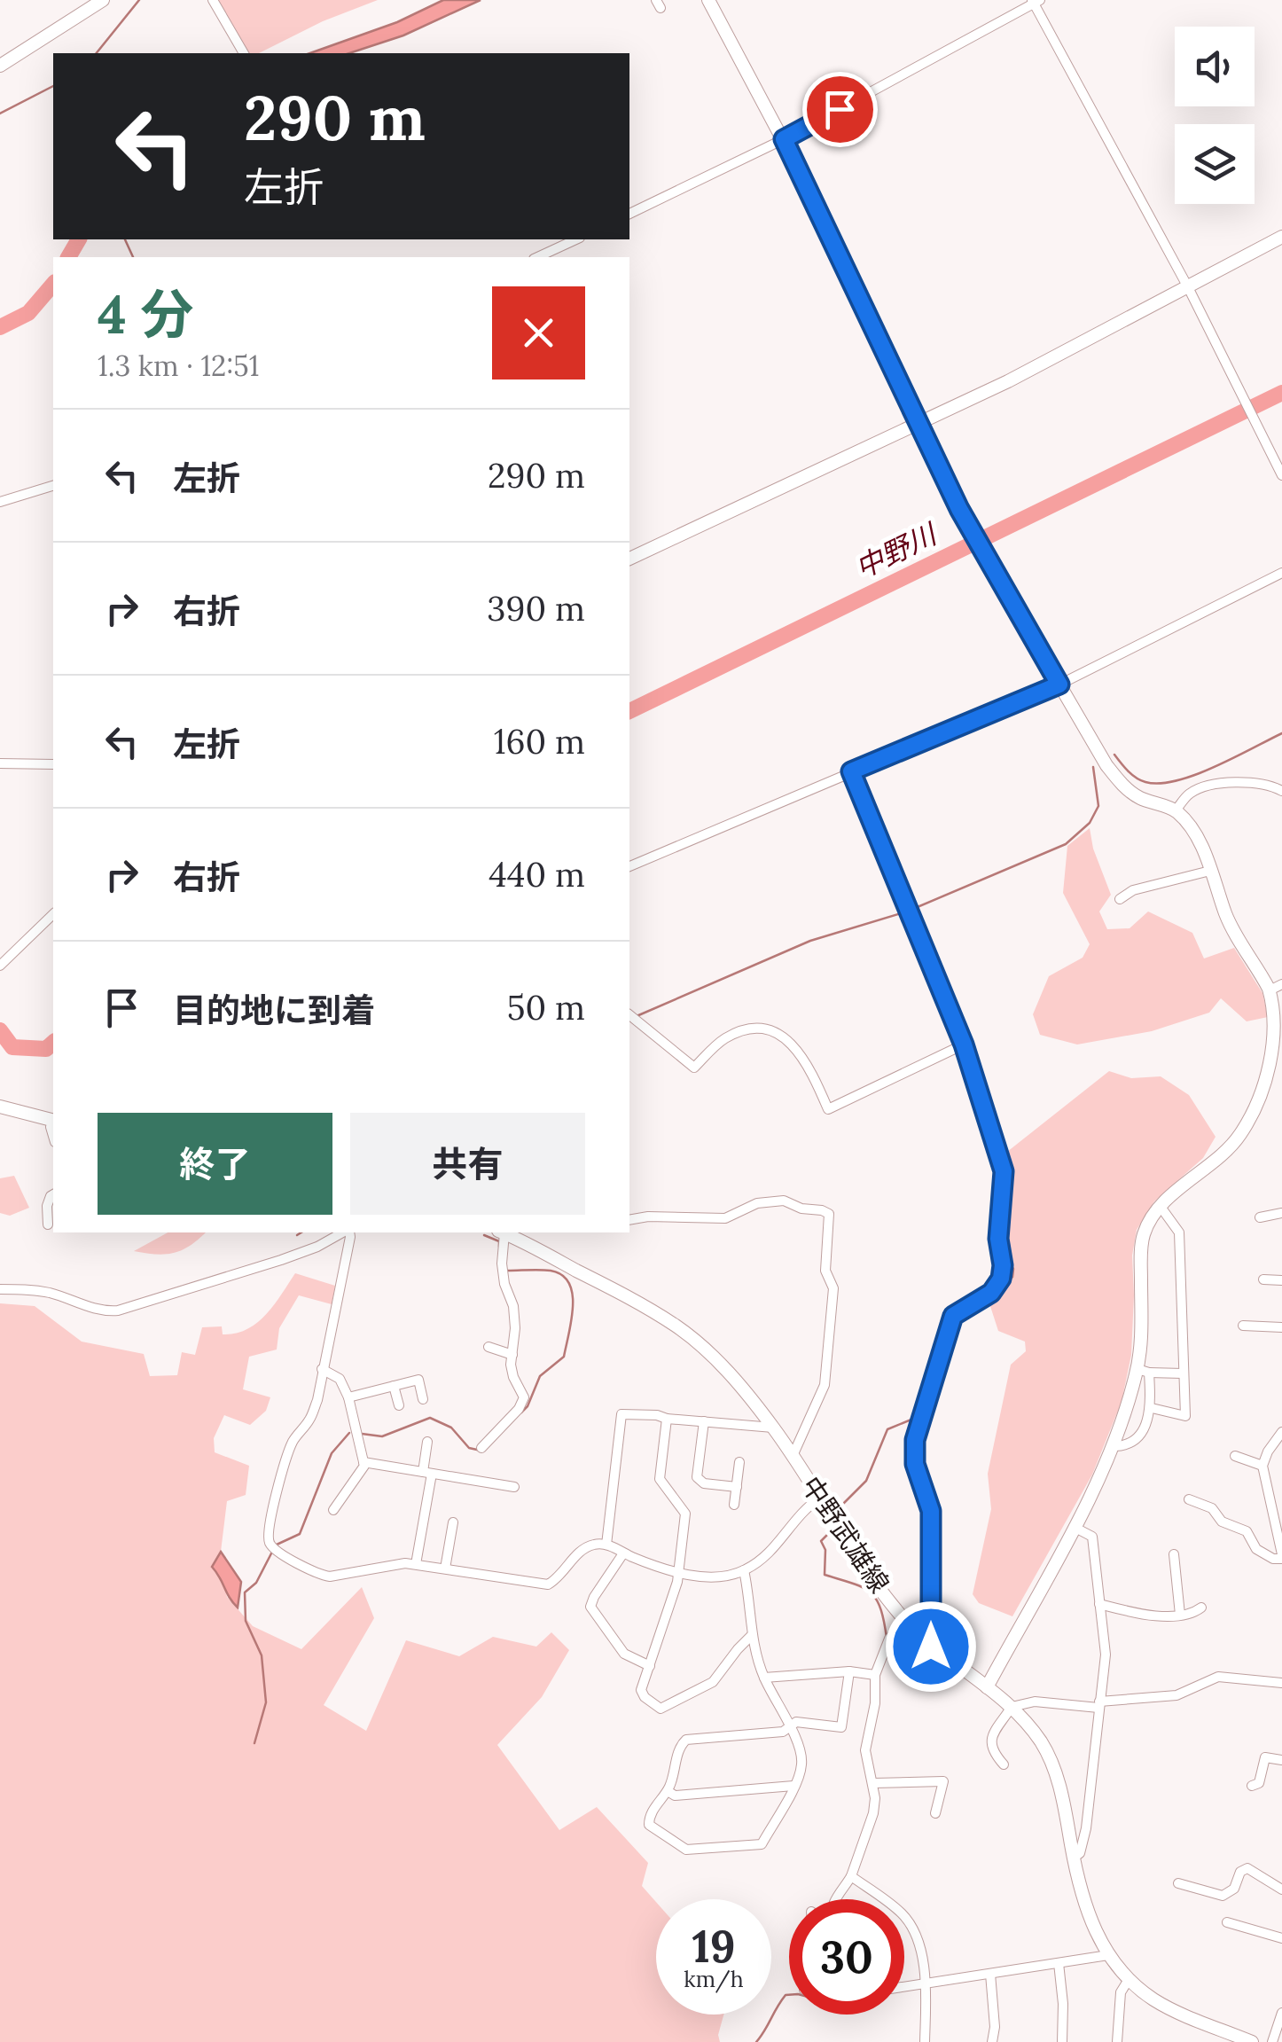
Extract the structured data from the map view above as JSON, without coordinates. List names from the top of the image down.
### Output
{
  "streets": {
    "street": ["中野武雄線"]
  },
  "water": ["中野川"],
  "page": {
    "turn": ["290 m", "左折"],
    "heading": ["4 分", "1.3 km · 12:51"],
    "list": [
      {
        "name": "左折",
        "value": "290 m"
      },
      {
        "name": "右折",
        "value": "390 m"
      },
      {
        "name": "左折",
        "value": "160 m"
      },
      {
        "name": "右折",
        "value": "440 m"
      },
      {
        "name": "目的地に到着",
        "value": "50 m"
      }
    ],
    "buttons": ["終了", "共有"],
    "speed": "19 km/h",
    "limit": "30"
  }
}
